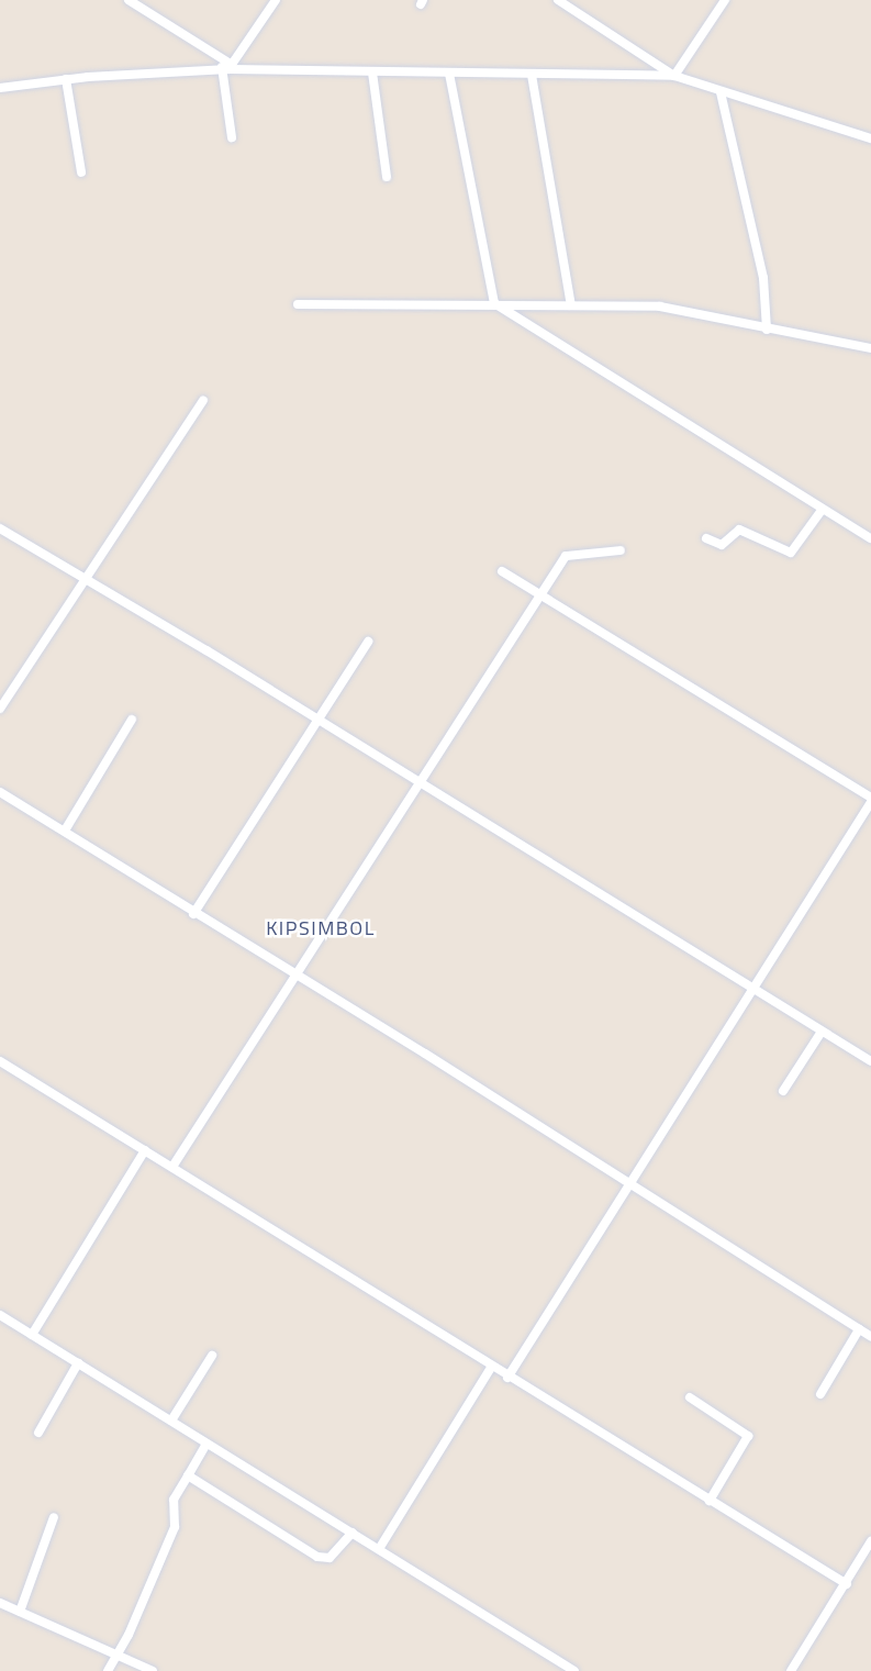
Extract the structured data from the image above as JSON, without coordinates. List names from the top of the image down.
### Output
{
  "districts": ["KIPSIMBOL"]
}
